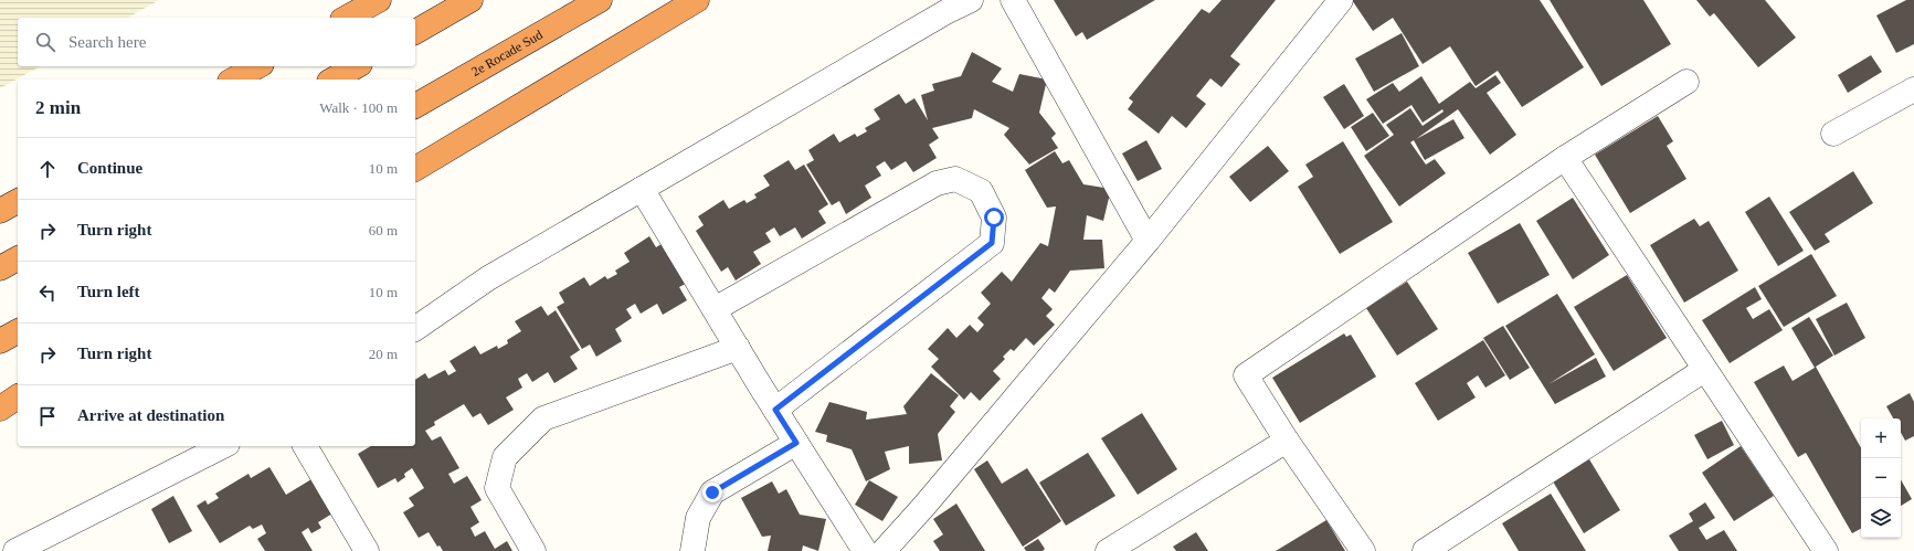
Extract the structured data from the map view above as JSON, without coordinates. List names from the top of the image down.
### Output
{
  "streets": {
    "highway": ["2e Rocade Sud"]
  },
  "page": {
    "search": "Search here",
    "heading": ["2 min", "Walk · 100 m"],
    "list": [
      ["Continue", "10 m"],
      ["Turn right", "60 m"],
      ["Turn left", "10 m"],
      ["Turn right", "20 m"],
      "Arrive at destination"
    ],
    "map_buttons": ["+", "−"]
  }
}
